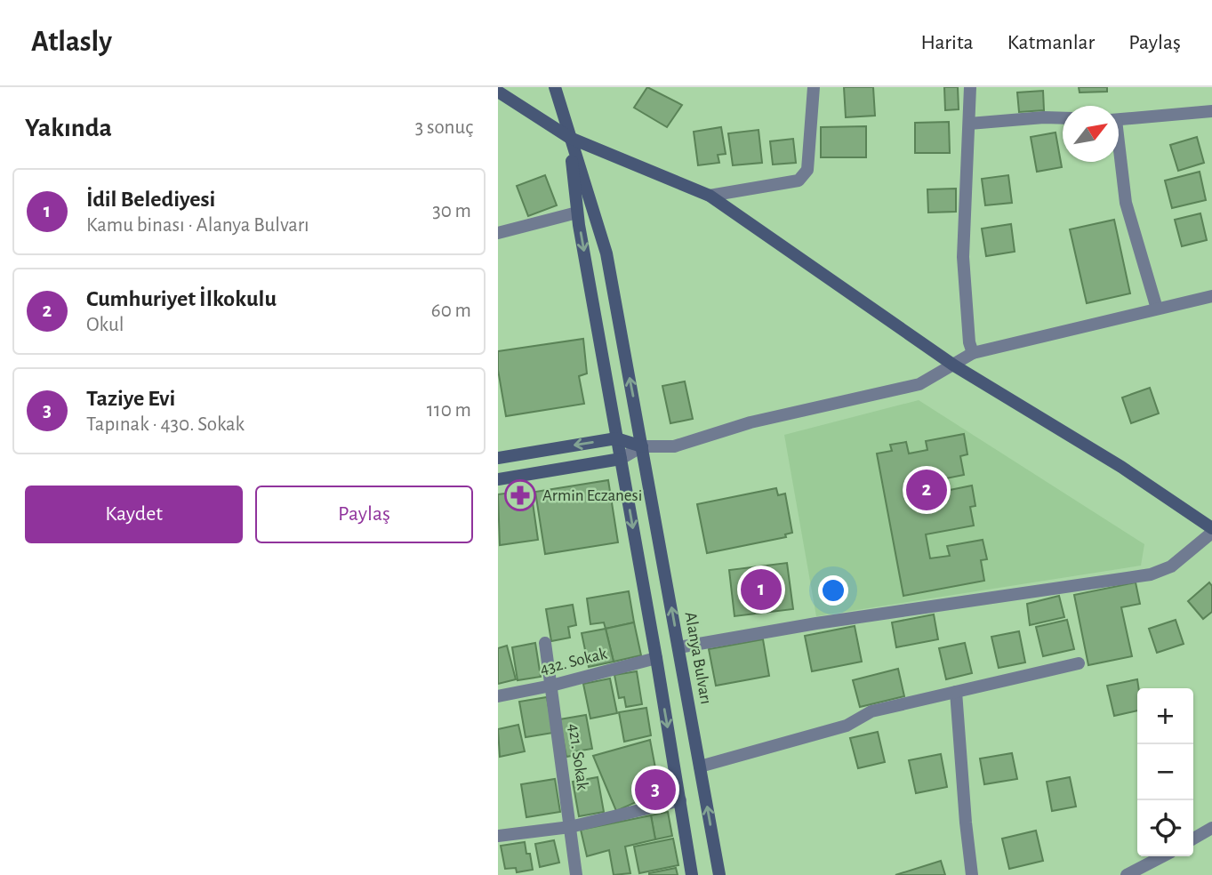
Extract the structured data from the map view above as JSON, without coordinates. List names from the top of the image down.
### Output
{
  "streets": {
    "main road": ["Alanya Bulvarı"],
    "street": ["432. Sokak", "421. Sokak"]
  },
  "crossings": [
    ["432. Sokak", "421. Sokak"]
  ],
  "places": {
    "pharmacy": ["Armin Eczanesi"]
  },
  "north": "top right",
  "page": {
    "header": "Atlasly",
    "nav": ["Harita", "Katmanlar", "Paylaş"],
    "heading": ["Yakında", "3 sonuç"],
    "list": [
      {
        "mark": "1",
        "name": "İdil Belediyesi",
        "note": "Kamu binası · Alanya Bulvarı",
        "value": "30 m"
      },
      {
        "mark": "2",
        "name": "Cumhuriyet İlkokulu",
        "note": "Okul",
        "value": "60 m"
      },
      {
        "mark": "3",
        "name": "Taziye Evi",
        "note": "Tapınak · 430. Sokak",
        "value": "110 m"
      }
    ],
    "pins": ["2", "1", "3"],
    "buttons": ["Kaydet", "Paylaş"],
    "map_buttons": ["+", "−"]
  }
}
